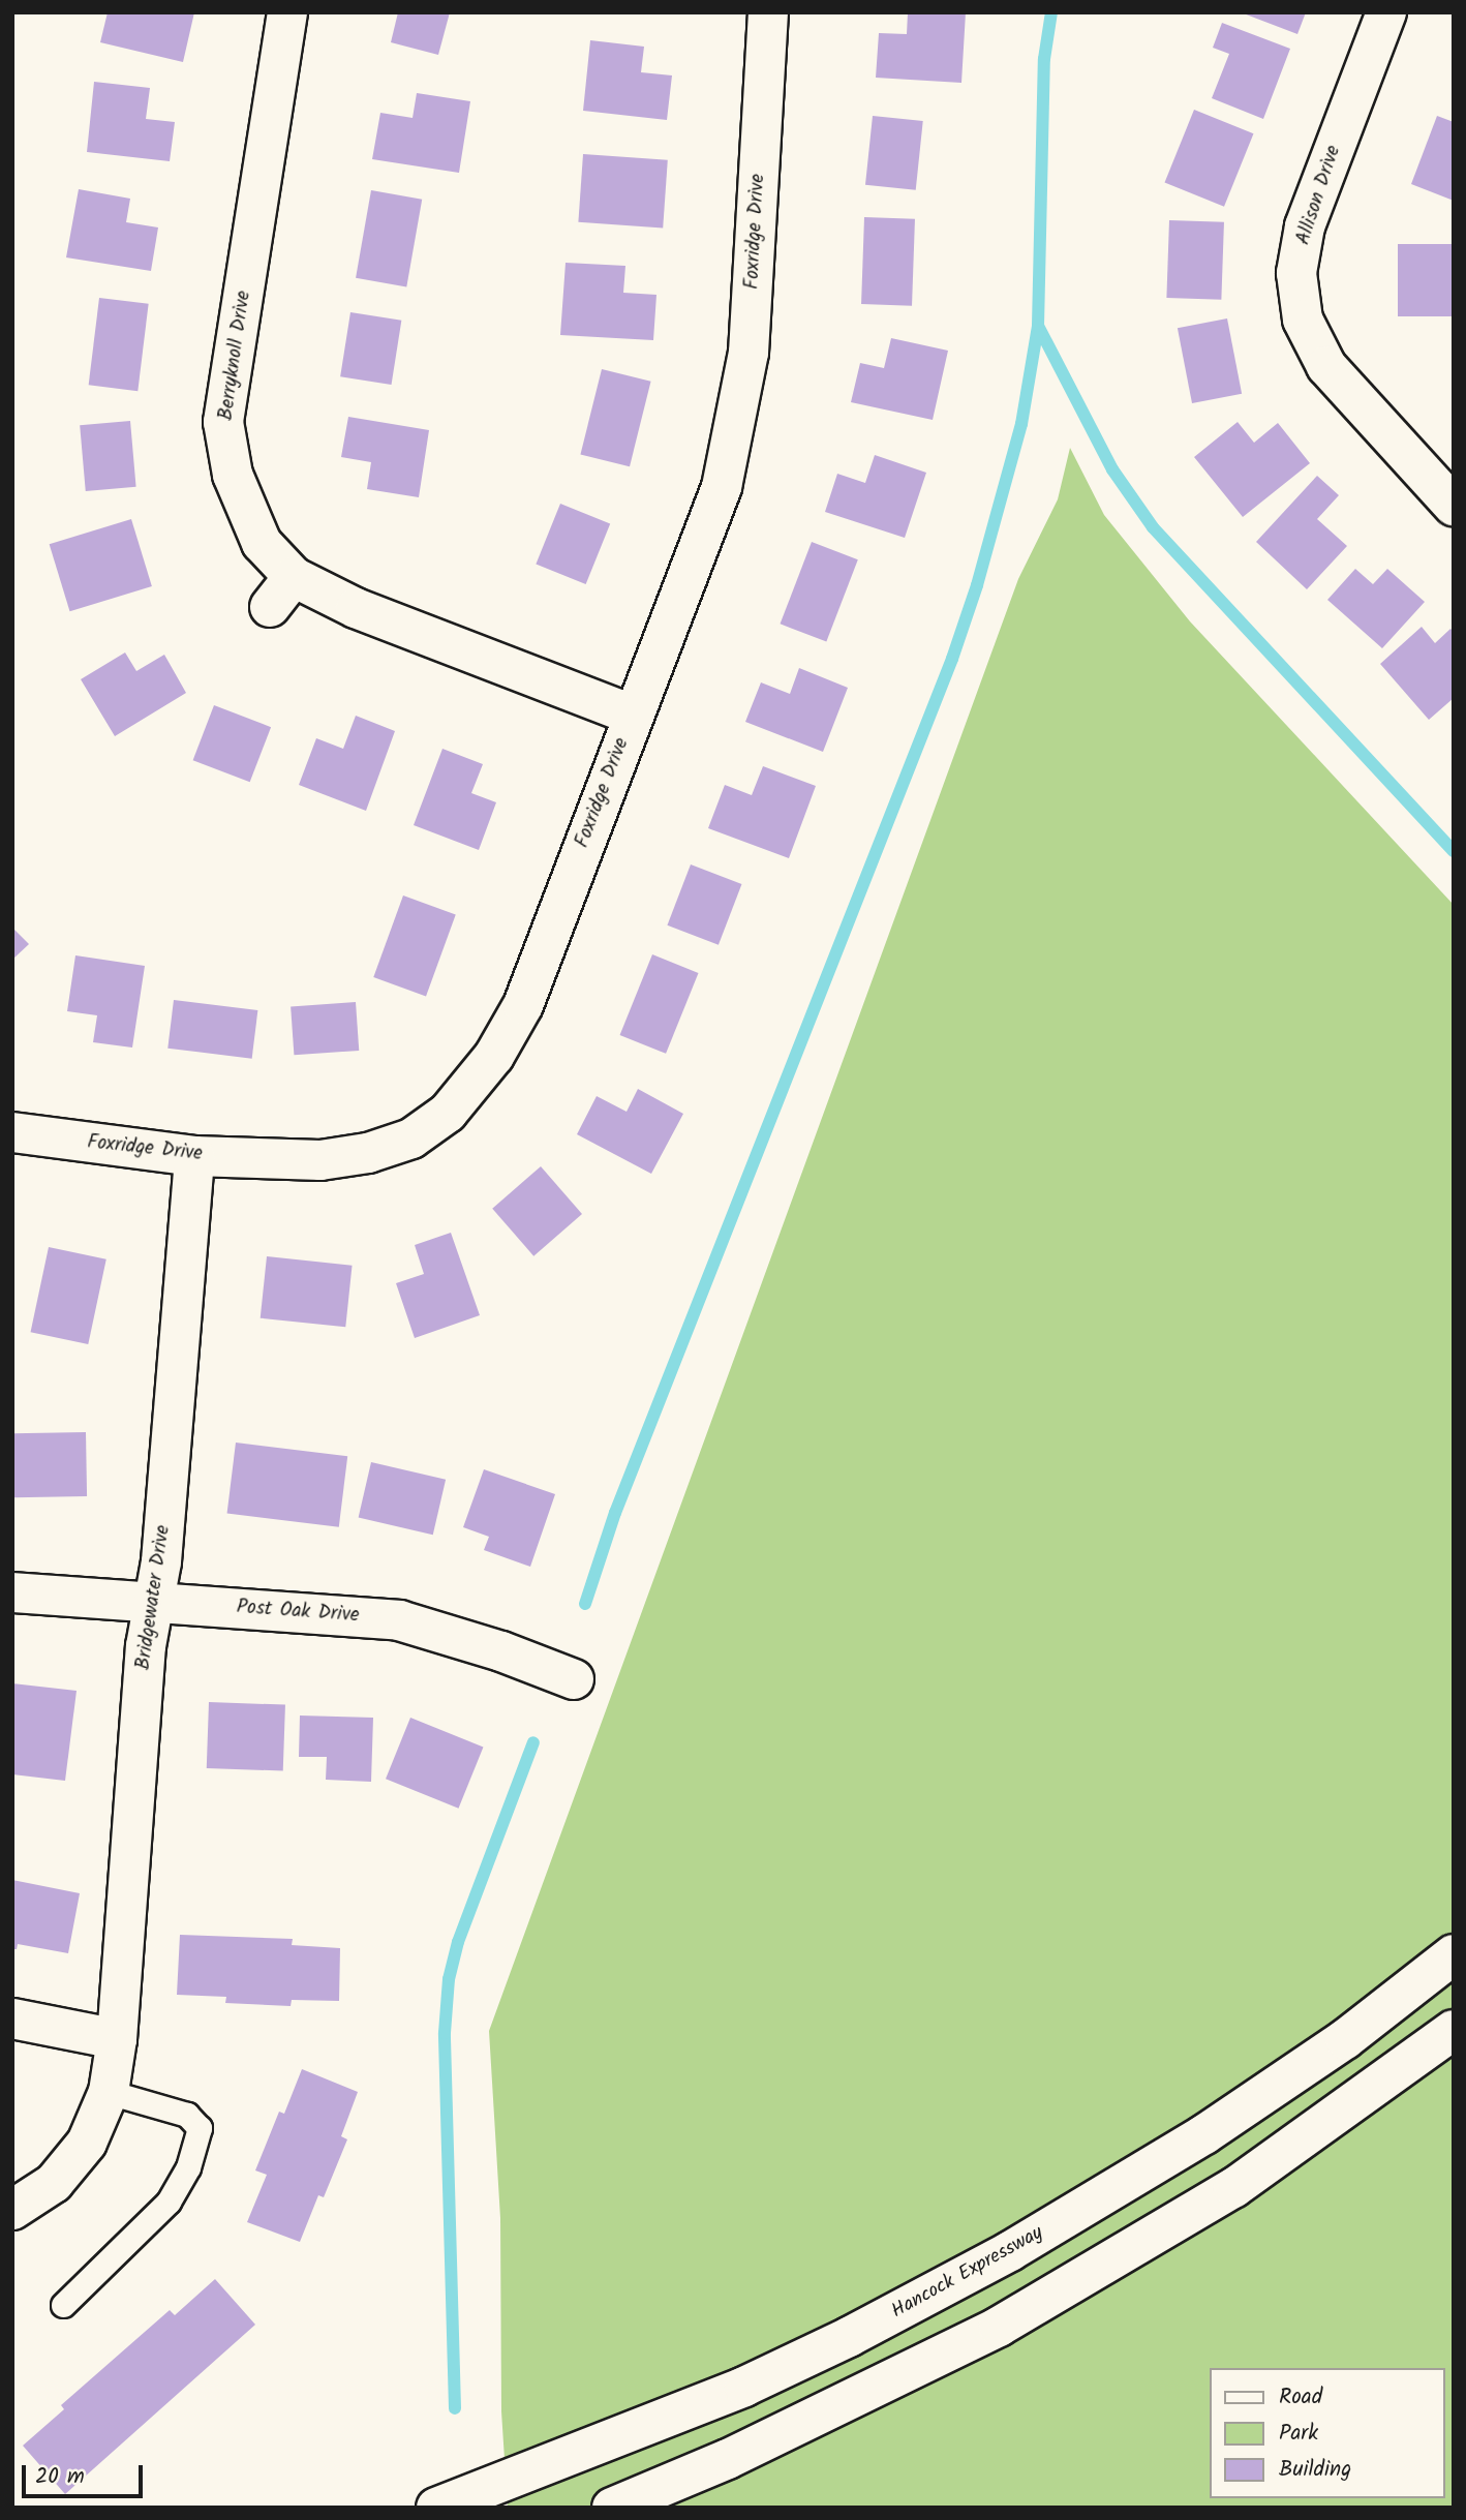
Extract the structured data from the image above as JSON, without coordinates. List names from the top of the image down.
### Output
{
  "streets": {
    "street": [
      "Allison Drive",
      "Foxridge Drive",
      "Berryknoll Drive",
      "Bridgewater Drive",
      "Post Oak Drive",
      "Hancock Expressway"
    ]
  },
  "crossings": [
    ["Foxridge Drive", "Berryknoll Drive"],
    ["Foxridge Drive", "Bridgewater Drive"],
    ["Bridgewater Drive", "Post Oak Drive"]
  ],
  "legend": ["Road", "Park", "Building"],
  "scale_bar": "20 m"
}
